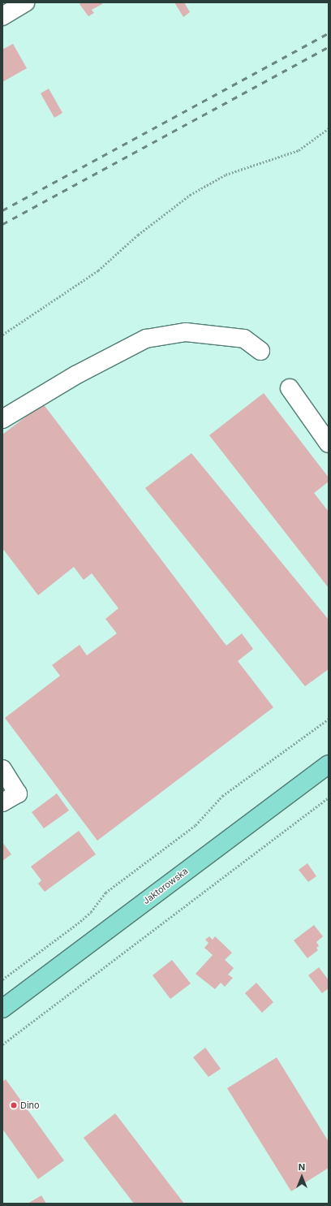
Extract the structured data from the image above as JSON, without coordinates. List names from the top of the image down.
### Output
{
  "streets": {
    "main road": ["Jaktorowska"]
  },
  "places": ["Dino"],
  "north": "top"
}
